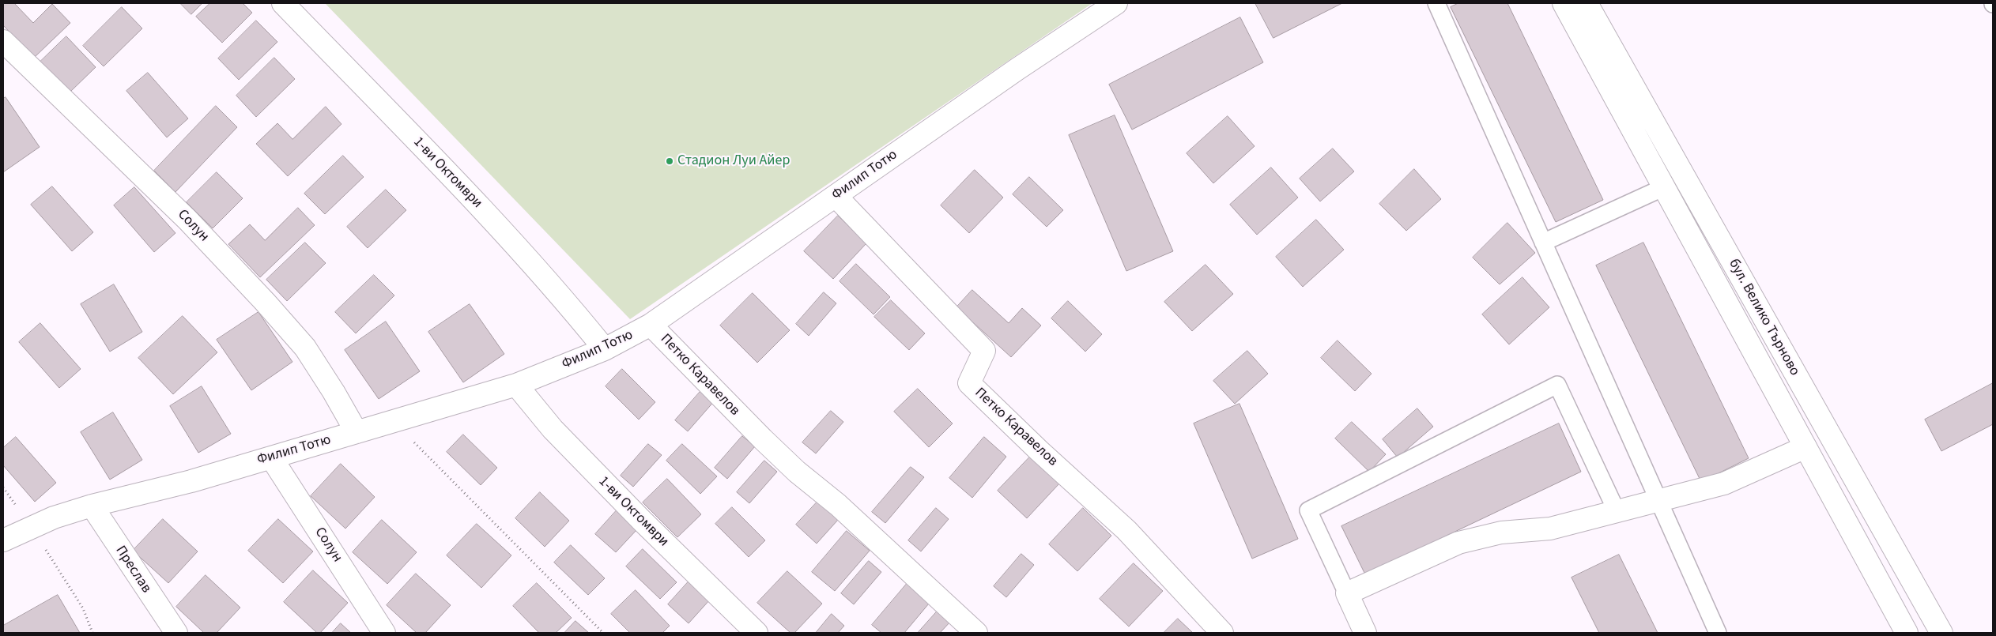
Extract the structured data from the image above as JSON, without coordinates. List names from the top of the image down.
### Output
{
  "streets": {
    "street": [
      "1-ви Октомври",
      "Филип Тотю",
      "Солун",
      "бул. Велико Търново",
      "Петко Каравелов",
      "Преслав"
    ]
  },
  "crossings": [
    ["1-ви Октомври", "Филип Тотю"],
    ["Филип Тотю", "Солун"],
    ["Филип Тотю", "Петко Каравелов"],
    ["Филип Тотю", "Преслав"]
  ],
  "places": ["Стадион Луи Айер"]
}
